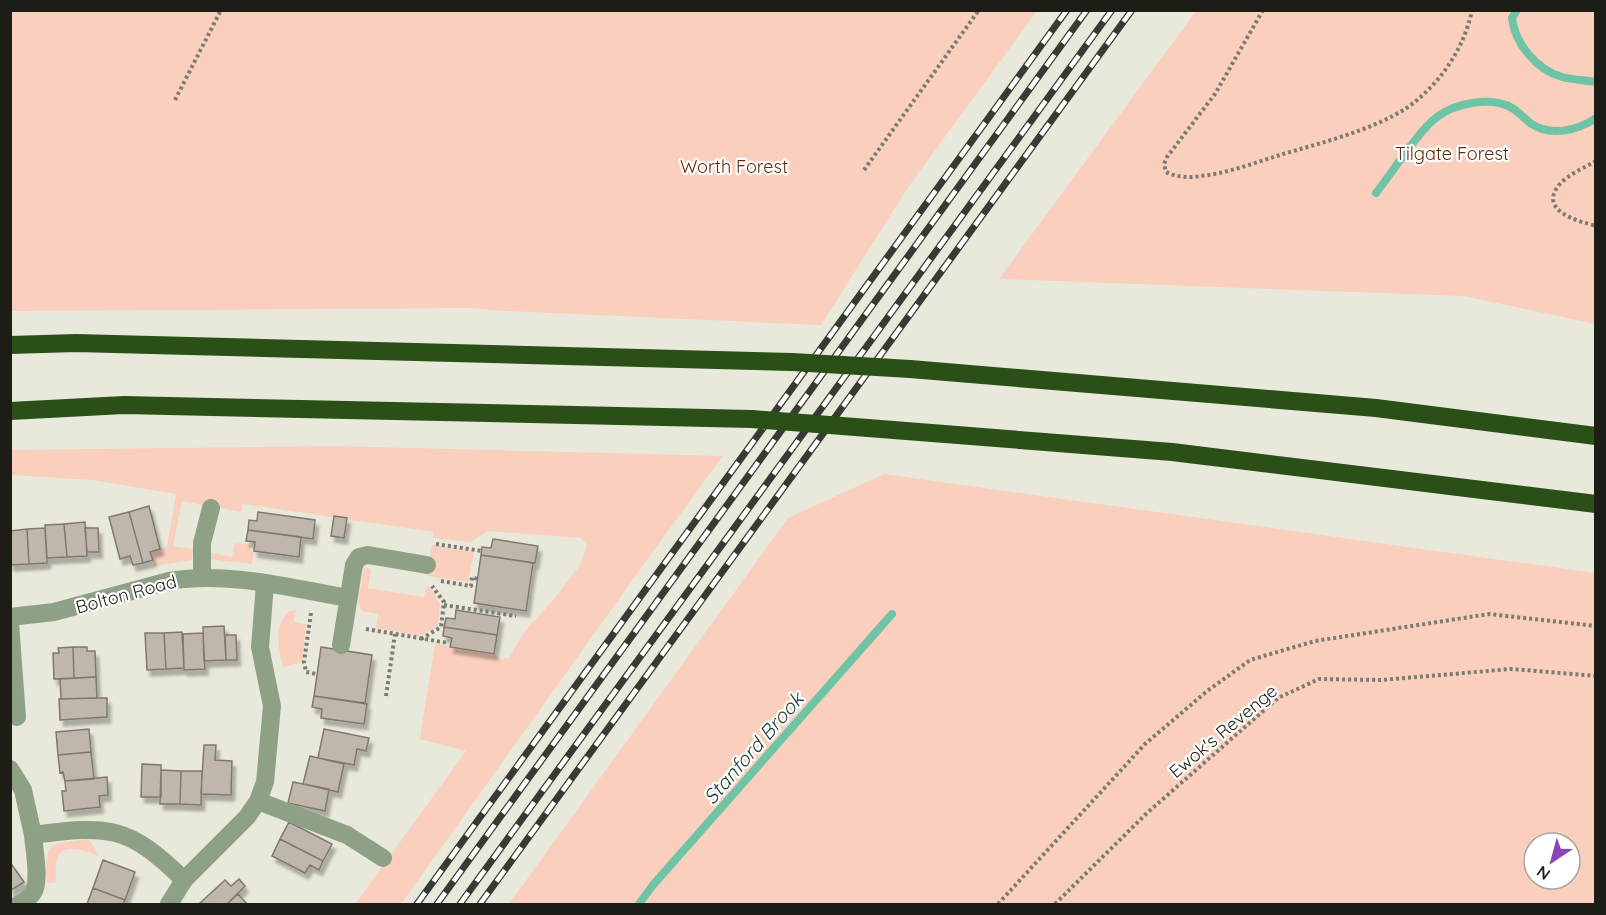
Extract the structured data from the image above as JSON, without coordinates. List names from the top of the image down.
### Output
{
  "streets": {
    "street": ["Bolton Road"],
    "path": ["Ewok's Revenge"]
  },
  "water": ["Stanford Brook"],
  "parks": ["Tilgate Forest", "Worth Forest"],
  "north": "bottom left"
}
